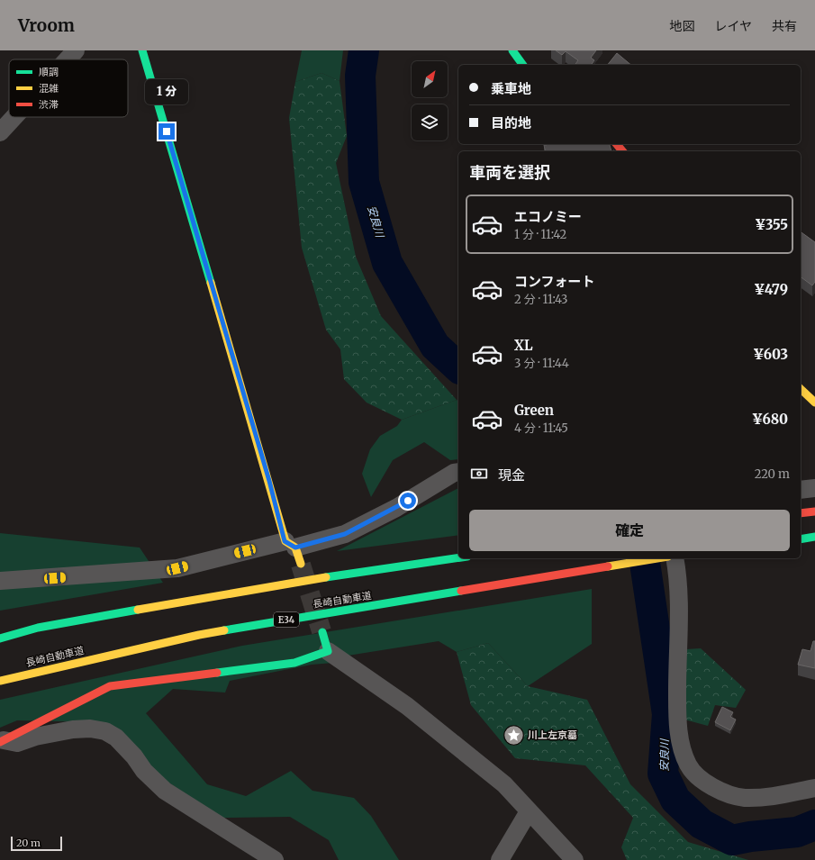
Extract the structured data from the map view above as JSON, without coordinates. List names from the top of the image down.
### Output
{
  "streets": {
    "main road": ["長崎自動車道", "E34"]
  },
  "water": ["安良川"],
  "places": {
    "place": ["川上左京墓"]
  },
  "legend": ["順調", "混雑", "渋滞"],
  "scale_bar": "20 m",
  "north": "top right",
  "page": {
    "header": "Vroom",
    "nav": ["地図", "レイヤ", "共有"],
    "banner": ["乗車地", "目的地"],
    "bubble": "1 分",
    "heading": "車両を選択",
    "list": [
      {
        "name": "エコノミー",
        "note": "1 分 · 11:42",
        "value": "¥355"
      },
      {
        "name": "コンフォート",
        "note": "2 分 · 11:43",
        "value": "¥479"
      },
      {
        "name": "XL",
        "note": "3 分 · 11:44",
        "value": "¥603"
      },
      {
        "name": "Green",
        "note": "4 分 · 11:45",
        "value": "¥680"
      }
    ],
    "pay": ["現金", "220 m"],
    "buttons": "確定",
    "scale": "20 m"
  }
}
